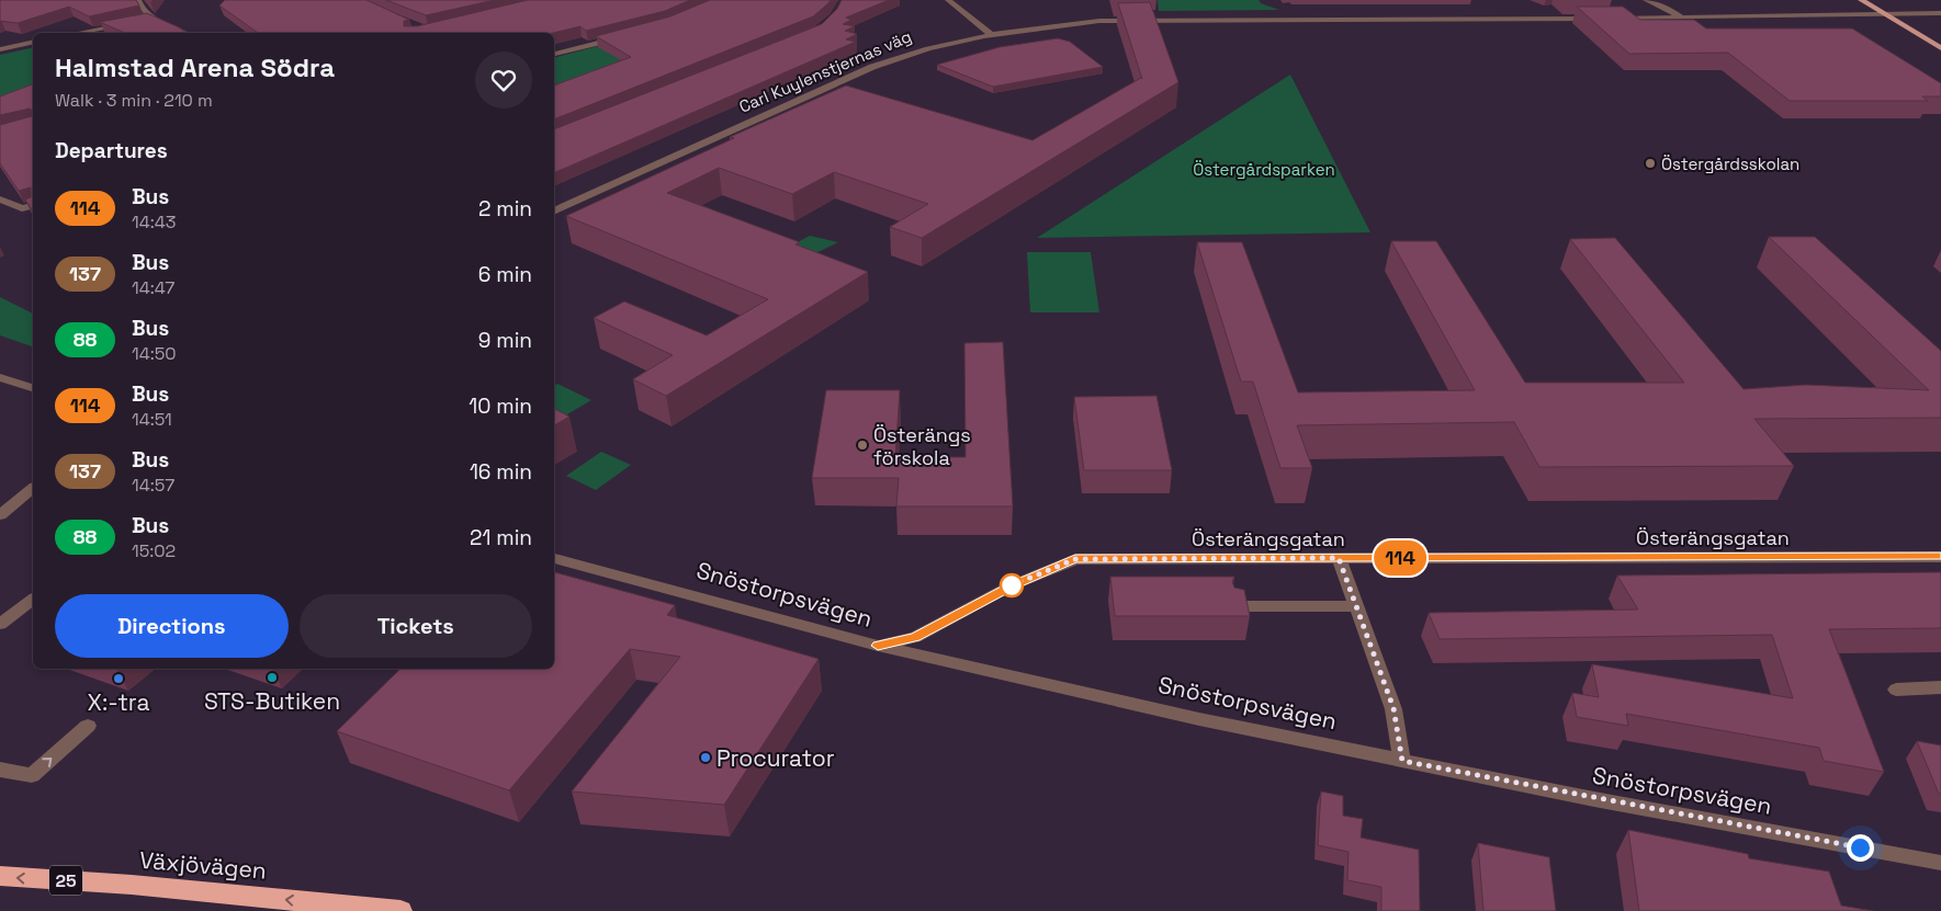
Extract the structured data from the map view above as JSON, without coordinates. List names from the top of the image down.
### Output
{
  "streets": {
    "highway": ["Växjövägen", "25"],
    "street": ["Carl Kuylenstjernas väg", "Österängsgatan", "Snöstorpsvägen"]
  },
  "crossings": [
    ["Österängsgatan", "Snöstorpsvägen"]
  ],
  "one_way": ["Växjövägen"],
  "parks": ["Östergårdsparken"],
  "places": [
    "Östergårdsskolan",
    "Österängs förskola",
    "STS-Butiken",
    "X:-tra",
    "Procurator"
  ],
  "lines": ["bus line 114"],
  "page": {
    "on_map": "114",
    "heading": [
      ["Halmstad Arena Södra", "Walk · 3 min · 210 m"],
      "Departures"
    ],
    "list": [
      {
        "mark": "114",
        "name": "Bus",
        "note": "14:43",
        "value": "2 min"
      },
      {
        "mark": "137",
        "name": "Bus",
        "note": "14:47",
        "value": "6 min"
      },
      {
        "mark": "88",
        "name": "Bus",
        "note": "14:50",
        "value": "9 min"
      },
      {
        "mark": "114",
        "name": "Bus",
        "note": "14:51",
        "value": "10 min"
      },
      {
        "mark": "137",
        "name": "Bus",
        "note": "14:57",
        "value": "16 min"
      },
      {
        "mark": "88",
        "name": "Bus",
        "note": "15:02",
        "value": "21 min"
      }
    ],
    "buttons": ["Directions", "Tickets"]
  }
}
